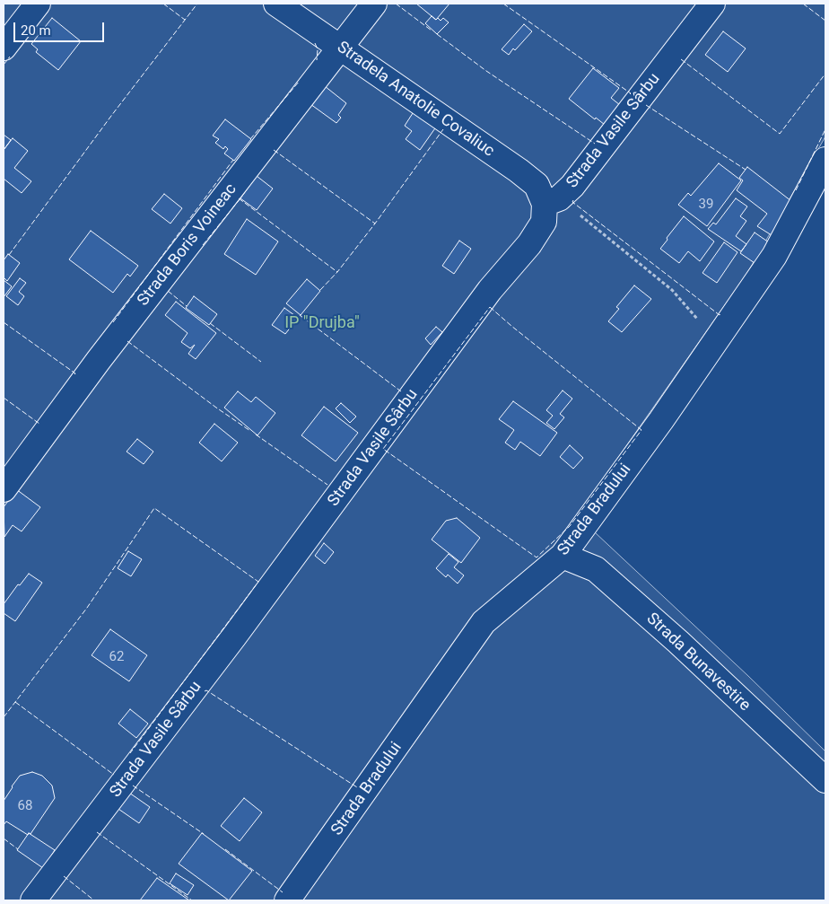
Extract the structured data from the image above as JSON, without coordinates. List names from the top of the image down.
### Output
{
  "streets": {
    "street": [
      "Stradela Anatolie Covaliuc",
      "Strada Vasile Sârbu",
      "Strada Boris Voineac",
      "Strada Bradului",
      "Strada Bunavestire"
    ]
  },
  "crossings": [
    ["Stradela Anatolie Covaliuc", "Strada Vasile Sârbu"],
    ["Stradela Anatolie Covaliuc", "Strada Boris Voineac"],
    ["Strada Bradului", "Strada Bunavestire"]
  ],
  "parks": ["IP \"Drujba\""],
  "house_numbers": ["39", "62", "68"],
  "scale_bar": "20 m"
}
